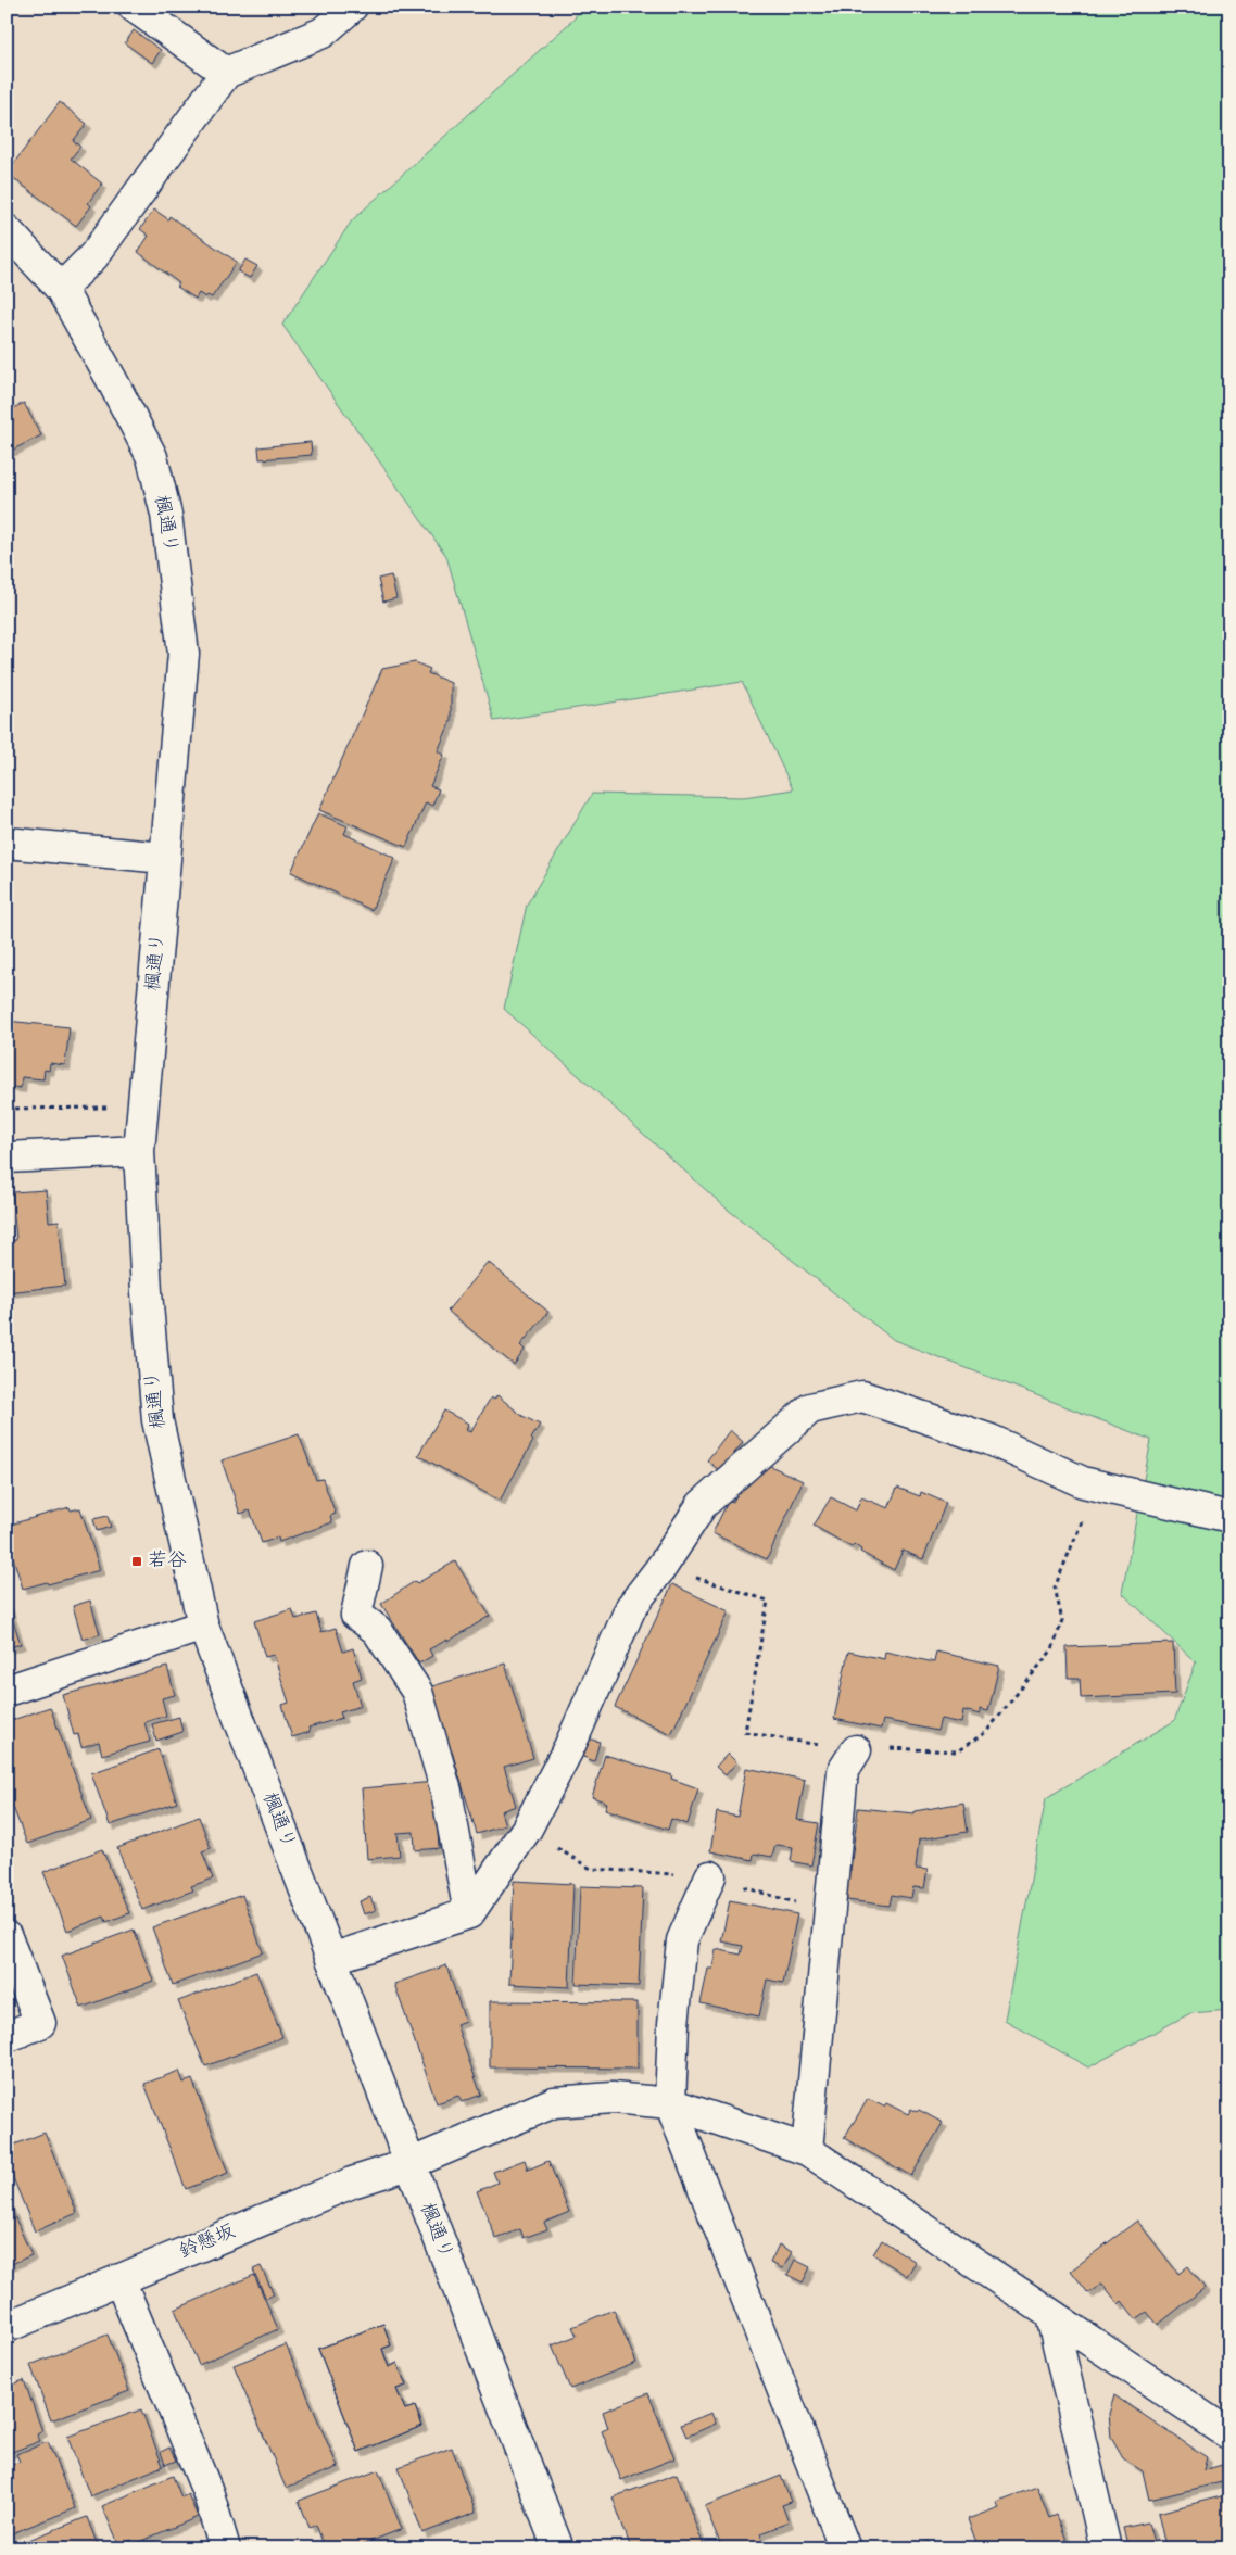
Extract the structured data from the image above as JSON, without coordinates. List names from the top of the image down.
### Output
{
  "streets": {
    "street": ["楓通り", "鈴懸坂"]
  },
  "crossings": [
    ["楓通り", "鈴懸坂"]
  ],
  "places": {
    "transit": ["若谷"]
  }
}
